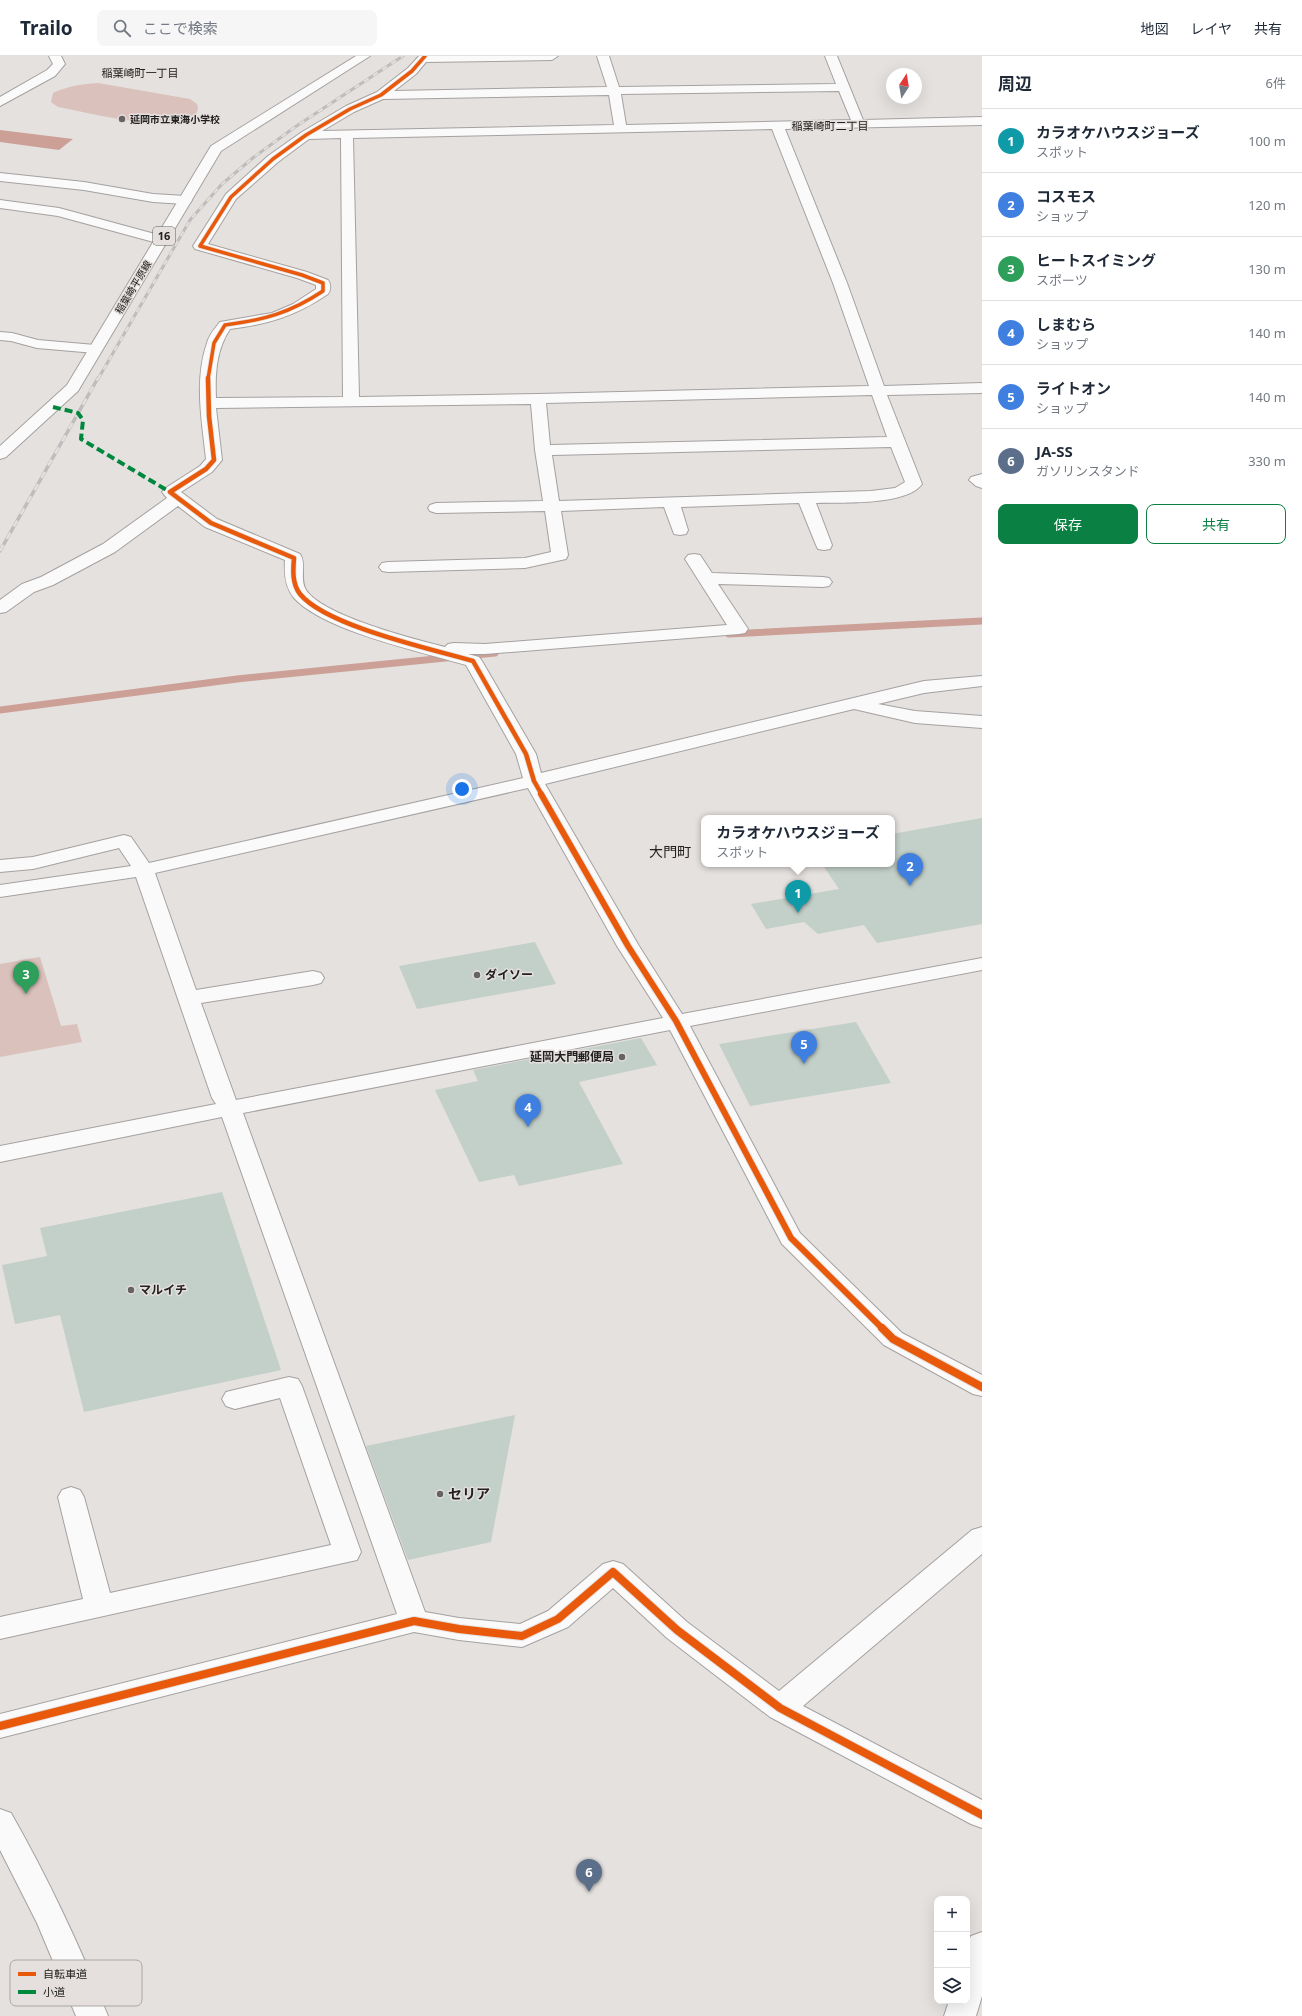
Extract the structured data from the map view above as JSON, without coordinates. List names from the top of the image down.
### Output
{
  "streets": {
    "main road": ["16", "稲葉崎平原線"]
  },
  "districts": ["稲葉崎町一丁目", "稲葉崎町二丁目", "大門町"],
  "places": [
    "延岡市立東海小学校",
    "ダイソー",
    "延岡大門郵便局",
    "マルイチ",
    "セリア"
  ],
  "legend": ["自転車道", "小道"],
  "north": "top",
  "page": {
    "header": "Trailo",
    "search": "ここで検索",
    "nav": ["地図", "レイヤ", "共有"],
    "heading": ["周辺", "6件"],
    "list": [
      {
        "mark": "1",
        "name": "カラオケハウスジョーズ",
        "note": "スポット",
        "value": "100 m"
      },
      {
        "mark": "2",
        "name": "コスモス",
        "note": "ショップ",
        "value": "120 m"
      },
      {
        "mark": "3",
        "name": "ヒートスイミング",
        "note": "スポーツ",
        "value": "130 m"
      },
      {
        "mark": "4",
        "name": "しまむら",
        "note": "ショップ",
        "value": "140 m"
      },
      {
        "mark": "5",
        "name": "ライトオン",
        "note": "ショップ",
        "value": "140 m"
      },
      {
        "mark": "6",
        "name": "JA-SS",
        "note": "ガソリンスタンド",
        "value": "330 m"
      }
    ],
    "buttons": ["保存", "共有"],
    "popup": ["カラオケハウスジョーズ", "スポット"],
    "pins": [
      "2",
      "1",
      "3",
      "5",
      "4",
      "6"
    ],
    "map_buttons": ["+", "−"]
  }
}
